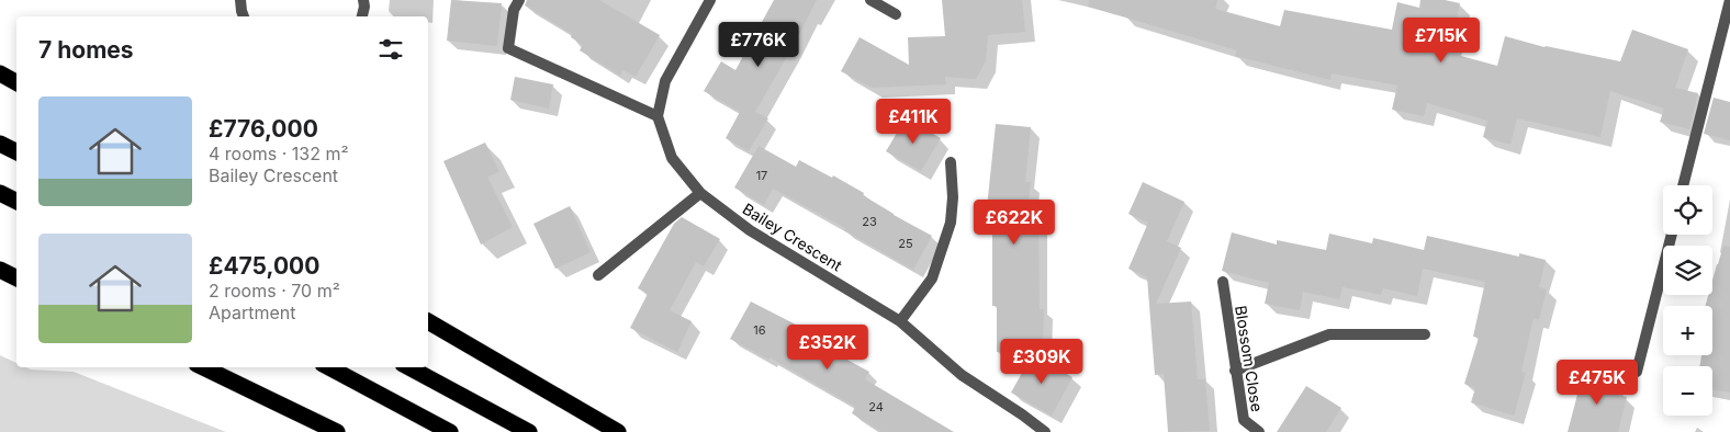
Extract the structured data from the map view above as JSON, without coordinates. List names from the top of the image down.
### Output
{
  "streets": {
    "street": ["Bailey Crescent", "Blossom Close"]
  },
  "house_numbers": [
    "17",
    "23",
    "25",
    "16",
    "24"
  ],
  "page": {
    "heading": "7 homes",
    "price": [
      "£715K",
      "£776K",
      "£411K",
      "£622K",
      "£352K",
      "£309K",
      "£475K"
    ],
    "list": [
      {
        "name": "£776,000",
        "note": "4 rooms · 132 m² · Bailey Crescent"
      },
      {
        "name": "£475,000",
        "note": "2 rooms · 70 m² · Apartment"
      }
    ],
    "map_buttons": ["+", "−"]
  }
}
